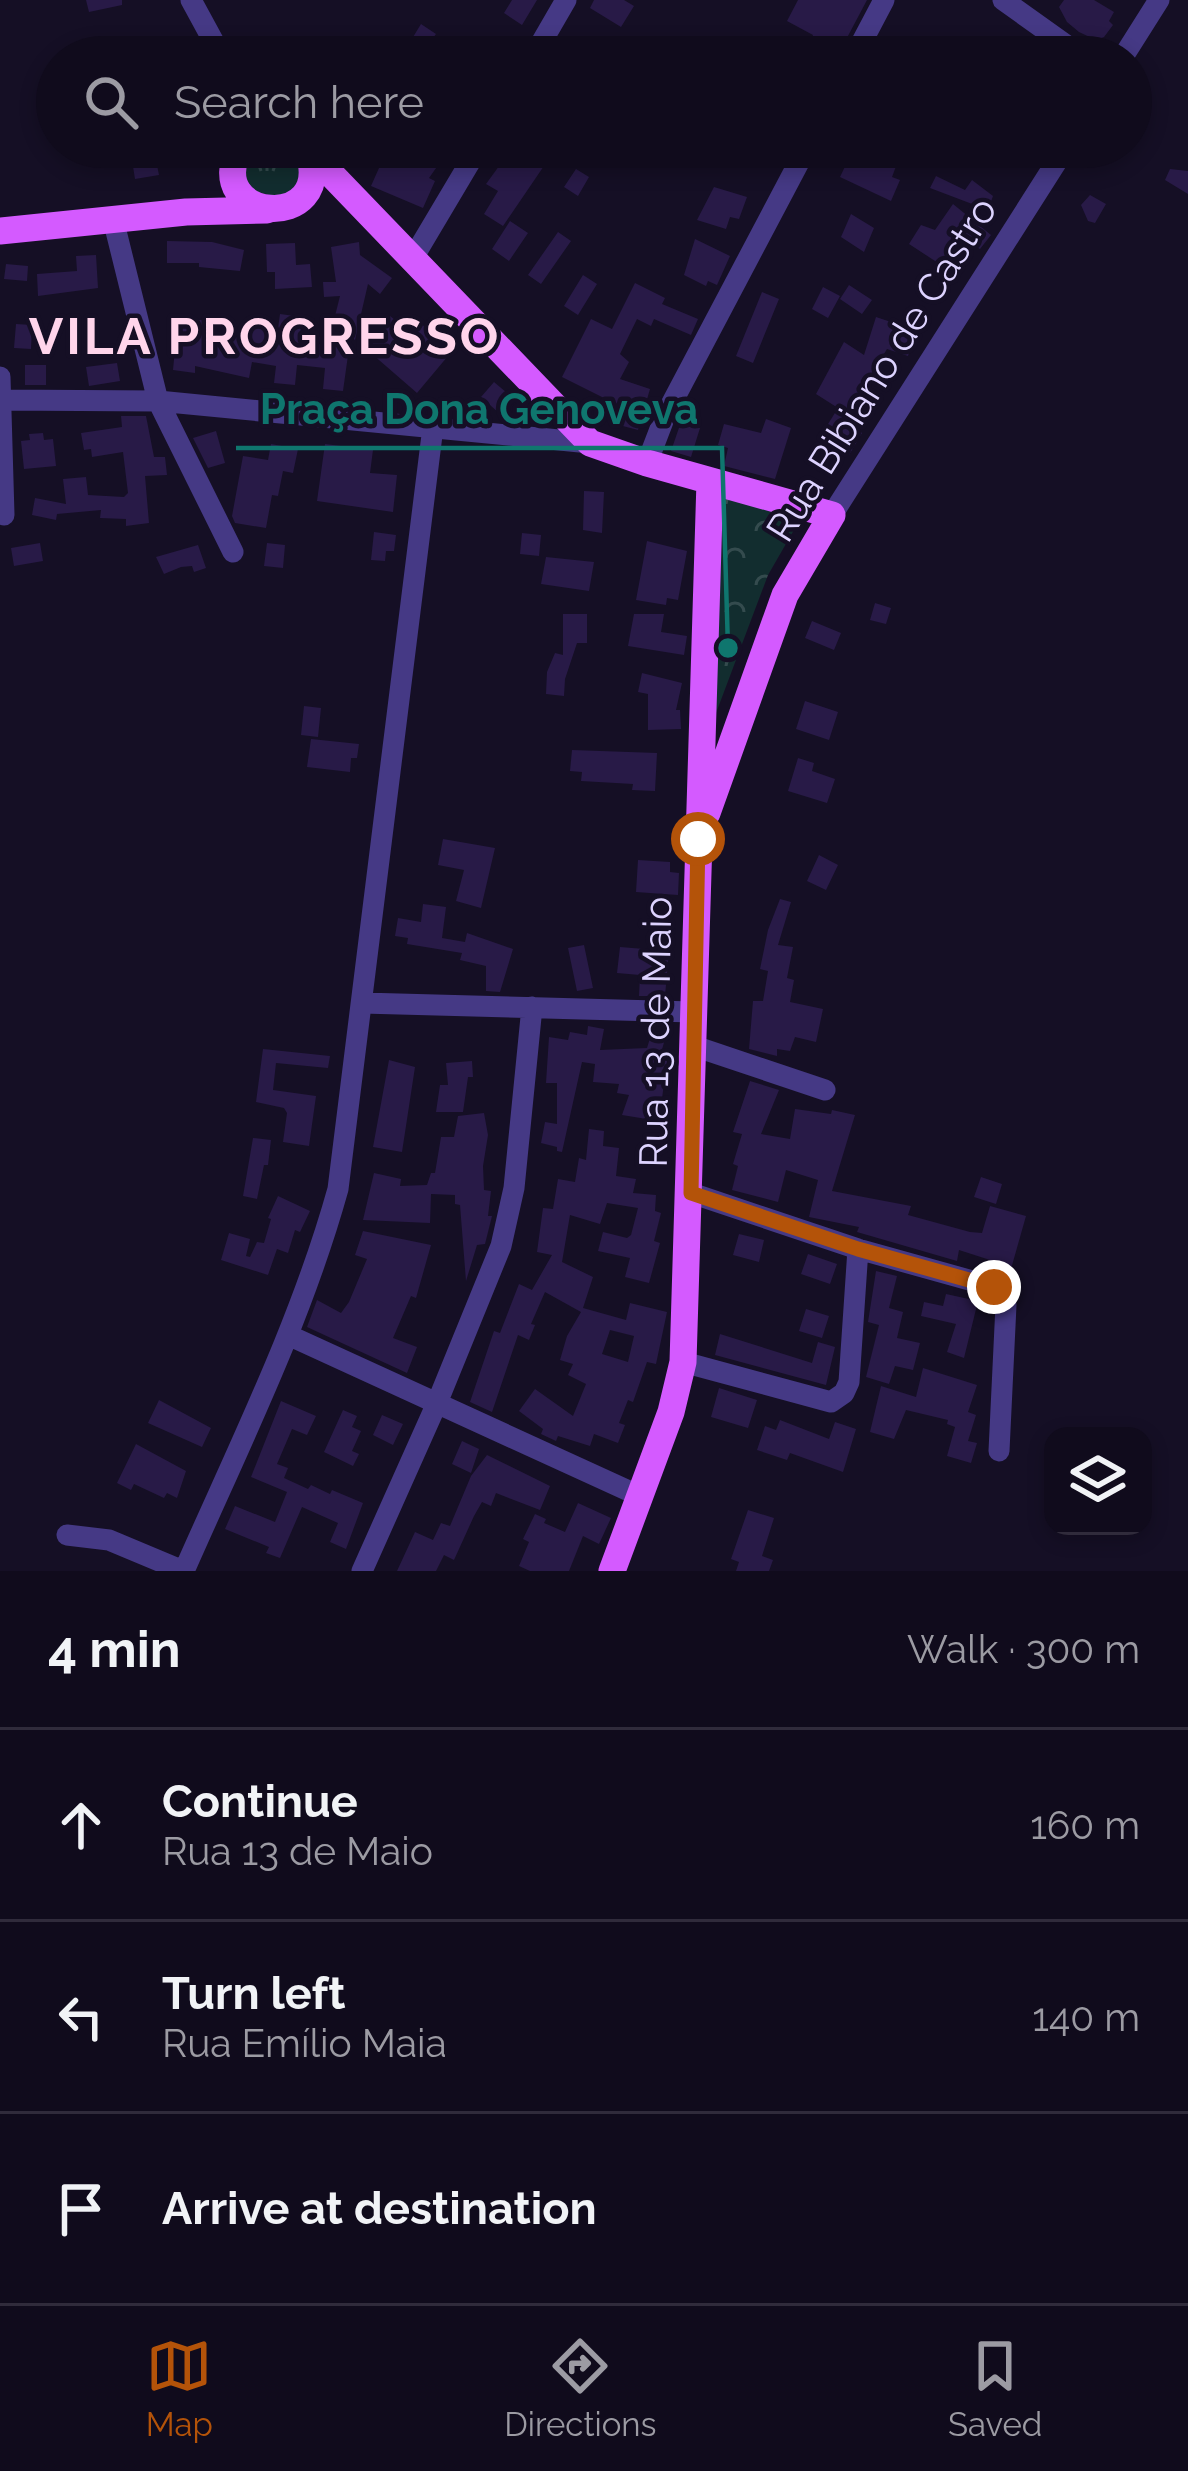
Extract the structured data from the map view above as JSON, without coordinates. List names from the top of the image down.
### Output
{
  "streets": {
    "main road": ["Rua Bibiano de Castro", "Rua 13 de Maio"]
  },
  "crossings": [
    ["Rua Bibiano de Castro", "Rua 13 de Maio"]
  ],
  "districts": ["VILA PROGRESSO"],
  "places": ["Praça Dona Genoveva"],
  "page": {
    "search": "Search here",
    "heading": ["4 min", "Walk · 300 m"],
    "list": [
      ["Continue", "Rua 13 de Maio", "160 m"],
      ["Turn left", "Rua Emílio Maia", "140 m"],
      "Arrive at destination"
    ],
    "nav": ["Map", "Directions", "Saved"]
  }
}
